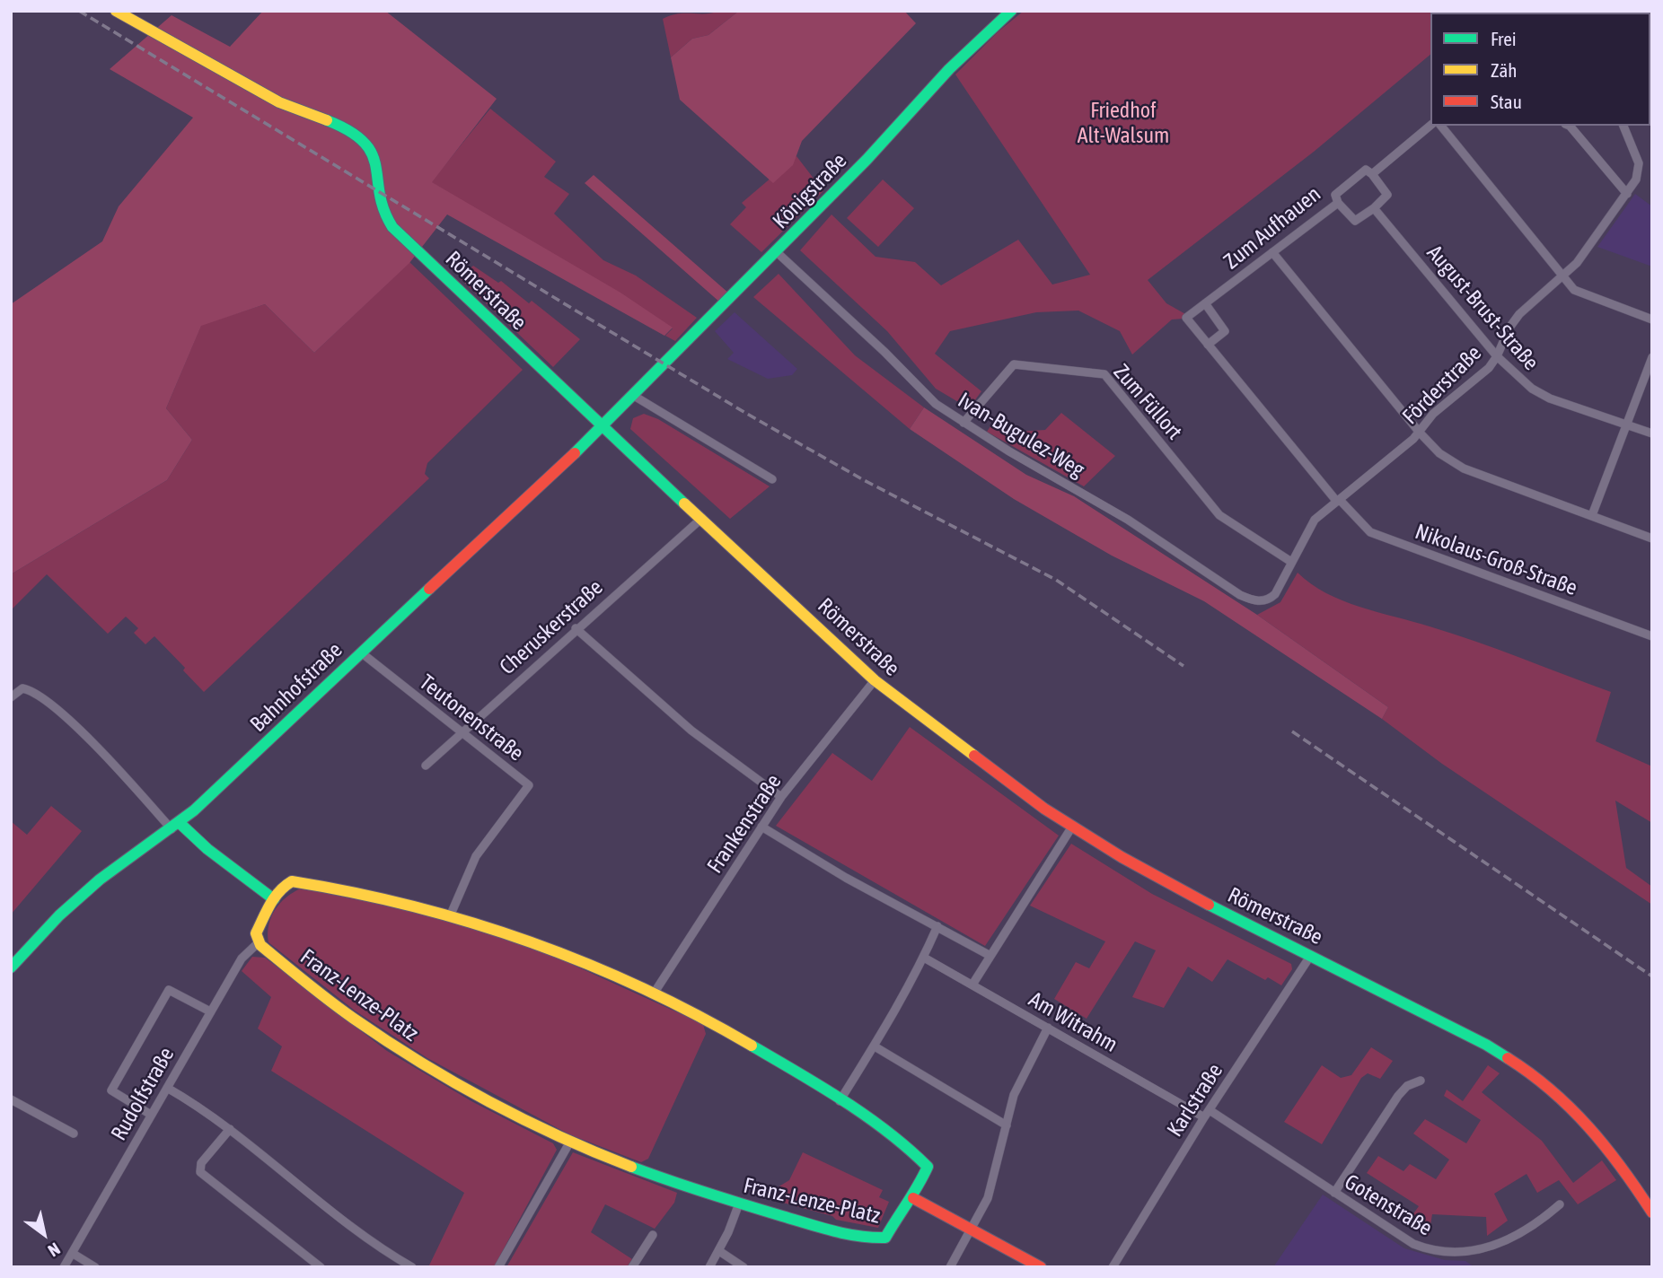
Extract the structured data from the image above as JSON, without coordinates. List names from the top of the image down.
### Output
{
  "streets": {
    "street": [
      "Königstraße",
      "Zum Aufhauen",
      "Römerstraße",
      "August-Brust-Straße",
      "Förderstraße",
      "Zum Füllort",
      "Ivan-Bugulez-Weg",
      "Nikolaus-Groß-Straße",
      "Cheruskerstraße",
      "Bahnhofstraße",
      "Teutonenstraße",
      "Frankenstraße",
      "Franz-Lenze-Platz",
      "Am Witrahm",
      "Rudolfstraße",
      "Karlstraße",
      "Gotenstraße"
    ]
  },
  "crossings": [
    ["Königstraße", "Römerstraße"],
    ["Königstraße", "Ivan-Bugulez-Weg"],
    ["Königstraße", "Bahnhofstraße"],
    ["Zum Aufhauen", "Nikolaus-Groß-Straße"],
    ["Römerstraße", "Cheruskerstraße"],
    ["Römerstraße", "Bahnhofstraße"],
    ["Römerstraße", "Frankenstraße"],
    ["Römerstraße", "Karlstraße"],
    ["August-Brust-Straße", "Förderstraße"],
    ["Förderstraße", "Zum Füllort"],
    ["Förderstraße", "Ivan-Bugulez-Weg"],
    ["Förderstraße", "Nikolaus-Groß-Straße"],
    ["Zum Füllort", "Ivan-Bugulez-Weg"],
    ["Cheruskerstraße", "Teutonenstraße"],
    ["Bahnhofstraße", "Teutonenstraße"],
    ["Teutonenstraße", "Franz-Lenze-Platz"],
    ["Frankenstraße", "Franz-Lenze-Platz"],
    ["Franz-Lenze-Platz", "Rudolfstraße"],
    ["Am Witrahm", "Karlstraße"],
    ["Am Witrahm", "Gotenstraße"],
    ["Karlstraße", "Gotenstraße"]
  ],
  "parks": ["Friedhof Alt-Walsum"],
  "legend": ["Frei", "Zäh", "Stau"],
  "north": "bottom right"
}
